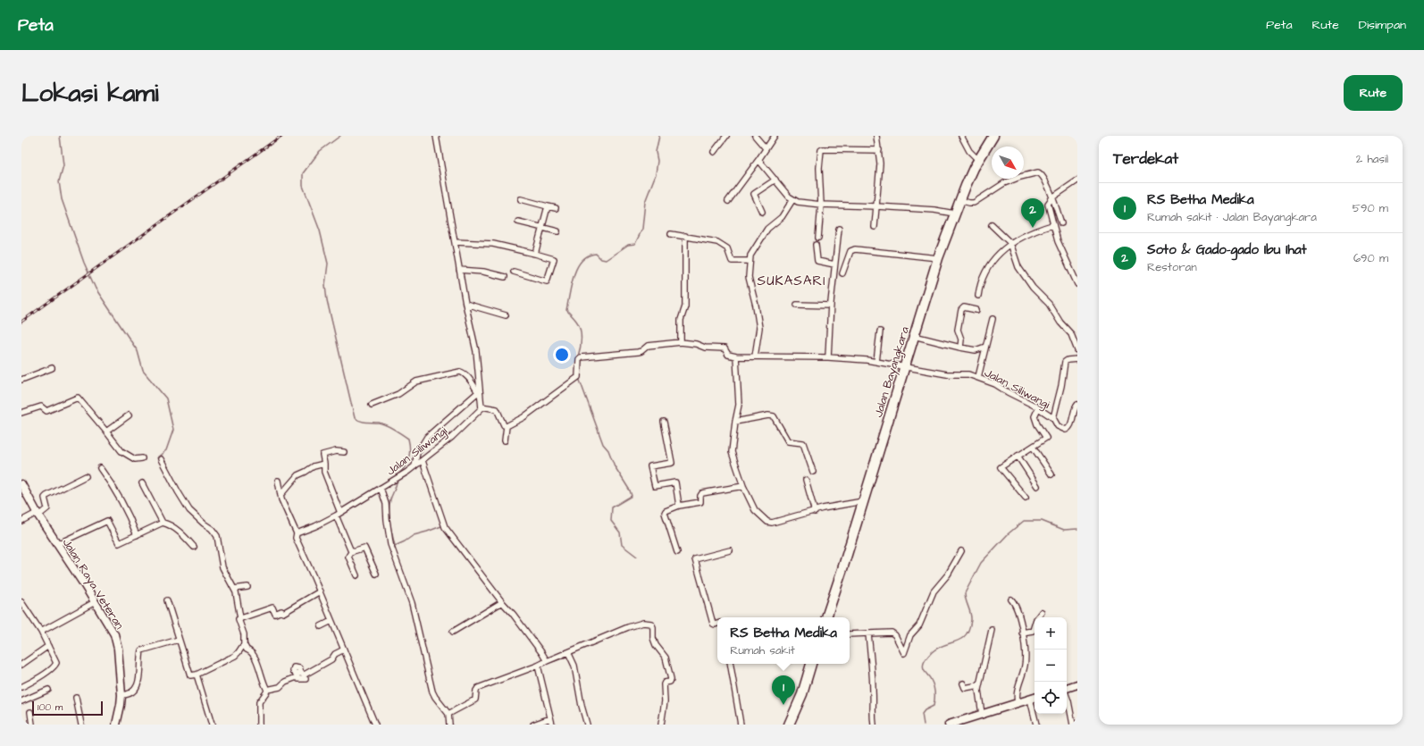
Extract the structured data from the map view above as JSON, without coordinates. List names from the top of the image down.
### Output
{
  "streets": {
    "highway": ["Jalan Bayangkara"],
    "street": ["Jalan Siliwangi", "Jalan Raya Veteran"]
  },
  "crossings": [
    ["Jalan Bayangkara", "Jalan Siliwangi"]
  ],
  "districts": ["SUKASARI"],
  "scale_bar": "100 m",
  "north": "bottom right",
  "page": {
    "header": "Peta",
    "nav": ["Peta", "Rute", "Disimpan"],
    "buttons": "Rute",
    "title": "Lokasi kami",
    "heading": ["Terdekat", "2 hasil"],
    "list": [
      {
        "mark": "1",
        "name": "RS Betha Medika",
        "note": "Rumah sakit · Jalan Bayangkara",
        "value": "590 m"
      },
      {
        "mark": "2",
        "name": "Soto & Gado-gado Ibu Ihat",
        "note": "Restoran",
        "value": "690 m"
      }
    ],
    "pins": ["2", "1"],
    "map_buttons": ["+", "−"],
    "popup": ["RS Betha Medika", "Rumah sakit"],
    "scale": "100 m"
  }
}
